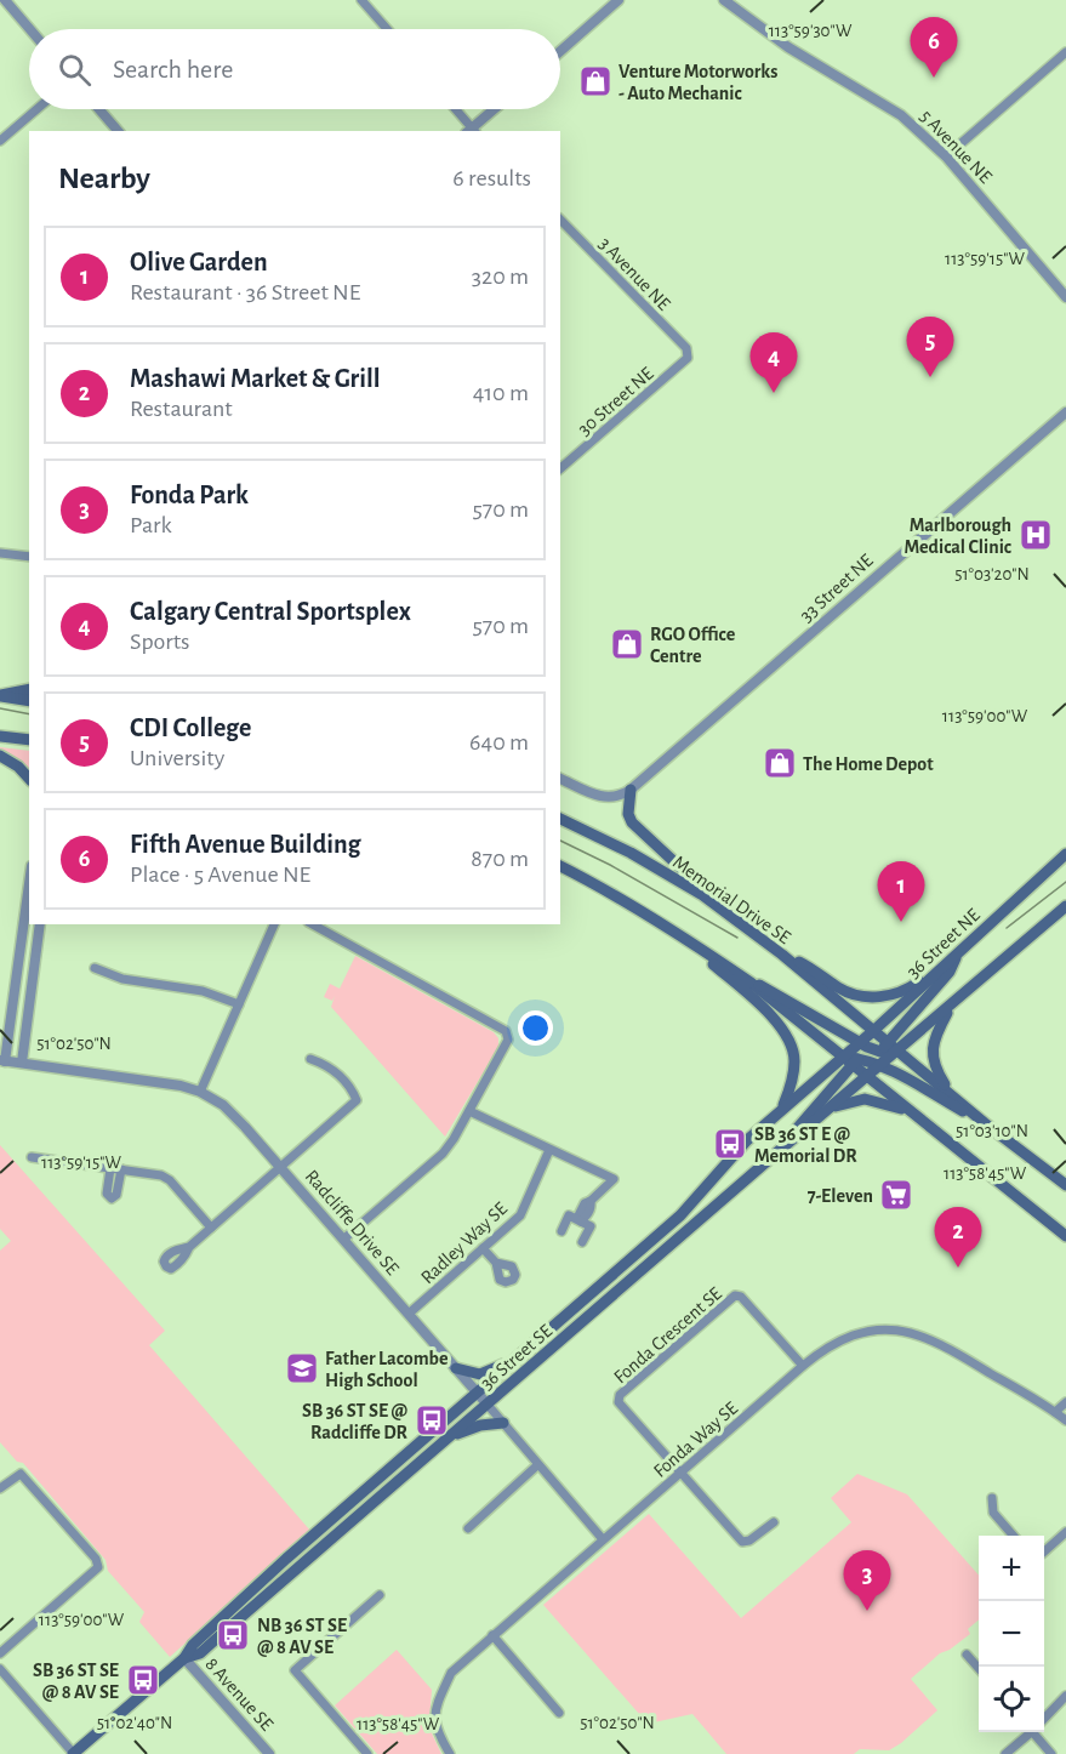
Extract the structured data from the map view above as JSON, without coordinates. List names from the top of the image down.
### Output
{
  "streets": {
    "main road": ["Memorial Drive SE", "36 Street NE", "36 Street SE"],
    "street": [
      "5 Avenue NE",
      "3 Avenue NE",
      "30 Street NE",
      "33 Street NE",
      "Radcliffe Drive SE",
      "Radley Way SE",
      "Fonda Crescent SE",
      "Fonda Way SE",
      "8 Avenue SE"
    ]
  },
  "crossings": [
    ["3 Avenue NE", "30 Street NE"],
    ["Memorial Drive SE", "36 Street NE"],
    ["Radcliffe Drive SE", "Radley Way SE"],
    ["Radcliffe Drive SE", "36 Street SE"],
    ["Radcliffe Drive SE", "Fonda Way SE"],
    ["Fonda Crescent SE", "Fonda Way SE"],
    ["36 Street SE", "8 Avenue SE"]
  ],
  "places": {
    "shop": ["Venture Motorworks - Auto Mechanic", "RGO Office Centre", "The Home Depot"],
    "hospital": ["Marlborough Medical Clinic"],
    "bus stop": [
      "SB 36 ST E @ Memorial DR",
      "SB 36 ST SE @ Radcliffe DR",
      "NB 36 ST SE @ 8 AV SE",
      "SB 36 ST SE @ 8 AV SE"
    ],
    "supermarket": ["7-Eleven"],
    "school or university": ["Father Lacombe High School"]
  },
  "page": {
    "pins": [
      "6",
      "5",
      "4",
      "1",
      "2",
      "3"
    ],
    "search": "Search here",
    "heading": ["Nearby", "6 results"],
    "list": [
      {
        "mark": "1",
        "name": "Olive Garden",
        "note": "Restaurant · 36 Street NE",
        "value": "320 m"
      },
      {
        "mark": "2",
        "name": "Mashawi Market & Grill",
        "note": "Restaurant",
        "value": "410 m"
      },
      {
        "mark": "3",
        "name": "Fonda Park",
        "note": "Park",
        "value": "570 m"
      },
      {
        "mark": "4",
        "name": "Calgary Central Sportsplex",
        "note": "Sports",
        "value": "570 m"
      },
      {
        "mark": "5",
        "name": "CDI College",
        "note": "University",
        "value": "640 m"
      },
      {
        "mark": "6",
        "name": "Fifth Avenue Building",
        "note": "Place · 5 Avenue NE",
        "value": "870 m"
      }
    ],
    "map_buttons": ["+", "−"]
  },
  "coordinates": [
    "113°59'30\"W",
    "113°59'15\"W",
    "51°03'20\"N",
    "113°59'00\"W",
    "51°02'50\"N",
    "51°03'10\"N",
    "113°58'45\"W",
    "51°02'40\"N"
  ]
}
